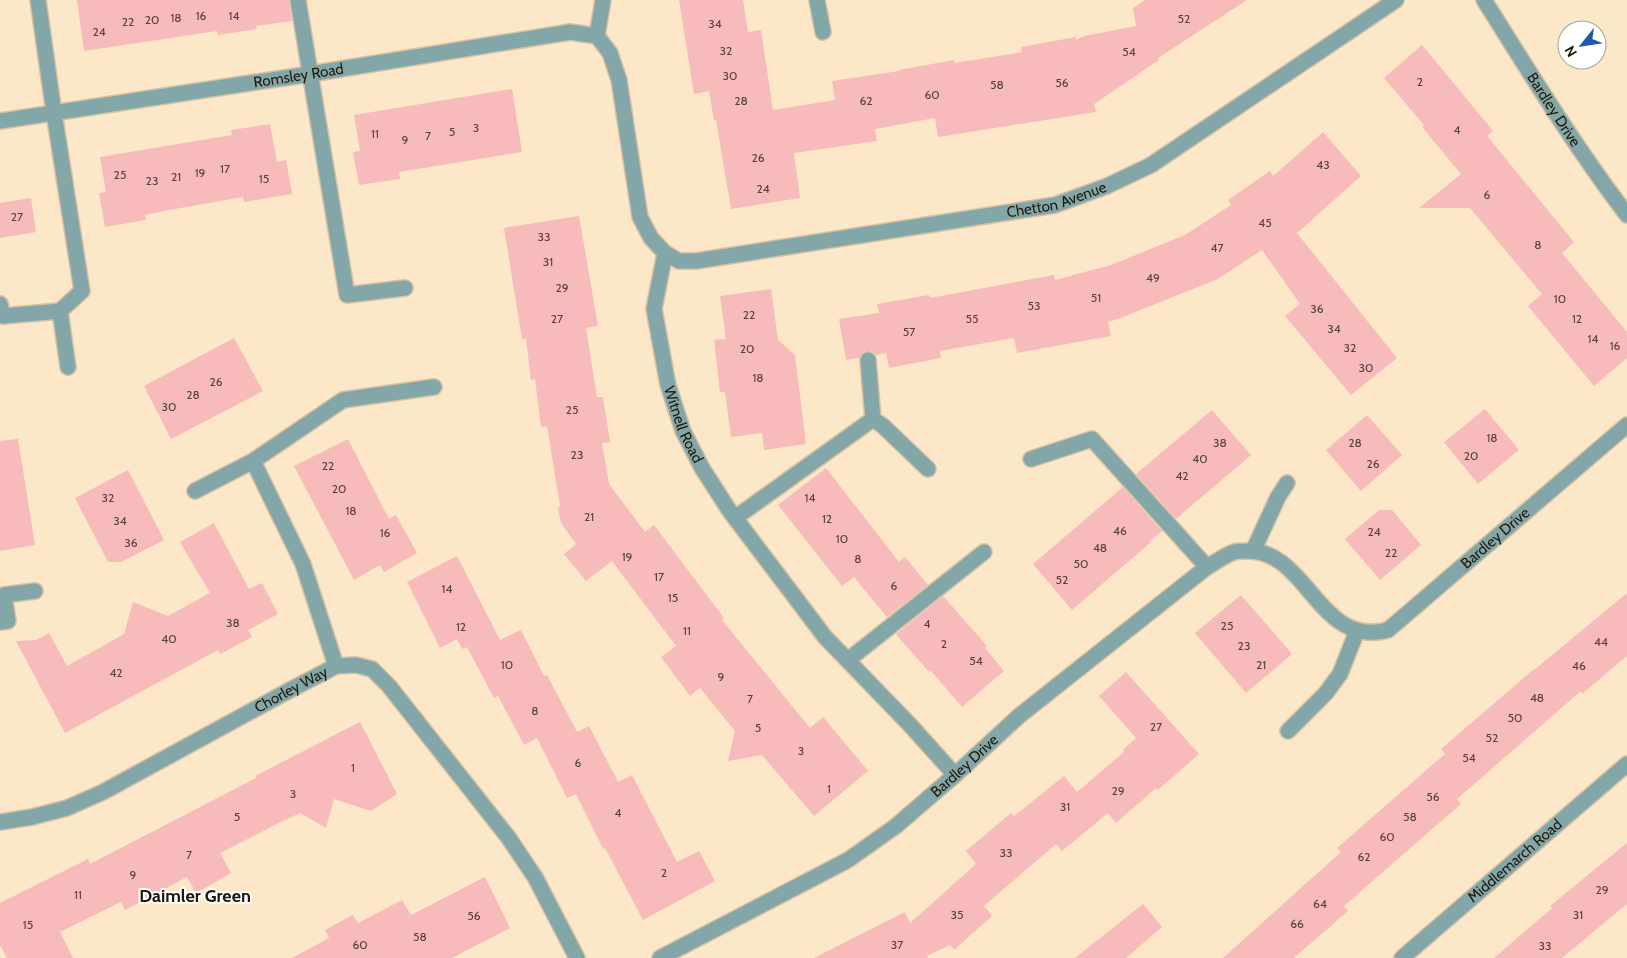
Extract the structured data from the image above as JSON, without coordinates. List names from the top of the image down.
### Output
{
  "streets": {
    "street": [
      "Romsley Road",
      "Bardley Drive",
      "Chetton Avenue",
      "Witnell Road",
      "Chorley Way",
      "Middlemarch Road"
    ]
  },
  "crossings": [
    ["Bardley Drive", "Witnell Road"],
    ["Chetton Avenue", "Witnell Road"]
  ],
  "districts": ["Daimler Green"],
  "house_numbers": [
    "16",
    "14",
    "18",
    "52",
    "20",
    "22",
    "34",
    "24",
    "32",
    "54",
    "30",
    "2",
    "56",
    "58",
    "60",
    "28",
    "62",
    "3",
    "4",
    "5",
    "11",
    "7",
    "9",
    "26",
    "43",
    "17",
    "19",
    "25",
    "21",
    "15",
    "23",
    "24",
    "6",
    "27",
    "45",
    "33",
    "8",
    "47",
    "31",
    "49",
    "29",
    "51",
    "10",
    "53",
    "36",
    "22",
    "27",
    "55",
    "12",
    "34",
    "57",
    "14",
    "16",
    "32",
    "20",
    "30",
    "18",
    "26",
    "28",
    "30",
    "25",
    "18",
    "38",
    "28",
    "23",
    "20",
    "40",
    "26",
    "22",
    "42",
    "20",
    "32",
    "14",
    "18",
    "21",
    "12",
    "34",
    "46",
    "24",
    "16",
    "10",
    "36",
    "48",
    "22",
    "19",
    "8",
    "50",
    "17",
    "52",
    "6",
    "14",
    "15",
    "38",
    "4",
    "25",
    "12",
    "11",
    "40",
    "44",
    "2",
    "23",
    "54",
    "10",
    "21",
    "46",
    "42",
    "9",
    "48",
    "7",
    "8",
    "50",
    "27",
    "5",
    "52",
    "3",
    "54",
    "6",
    "1",
    "1",
    "29",
    "3",
    "56",
    "31",
    "4",
    "5",
    "58",
    "60",
    "33",
    "7",
    "62",
    "2",
    "9",
    "29",
    "11",
    "64",
    "35",
    "31",
    "56",
    "66",
    "15",
    "58",
    "60",
    "37",
    "33"
  ],
  "north": "bottom left"
}
